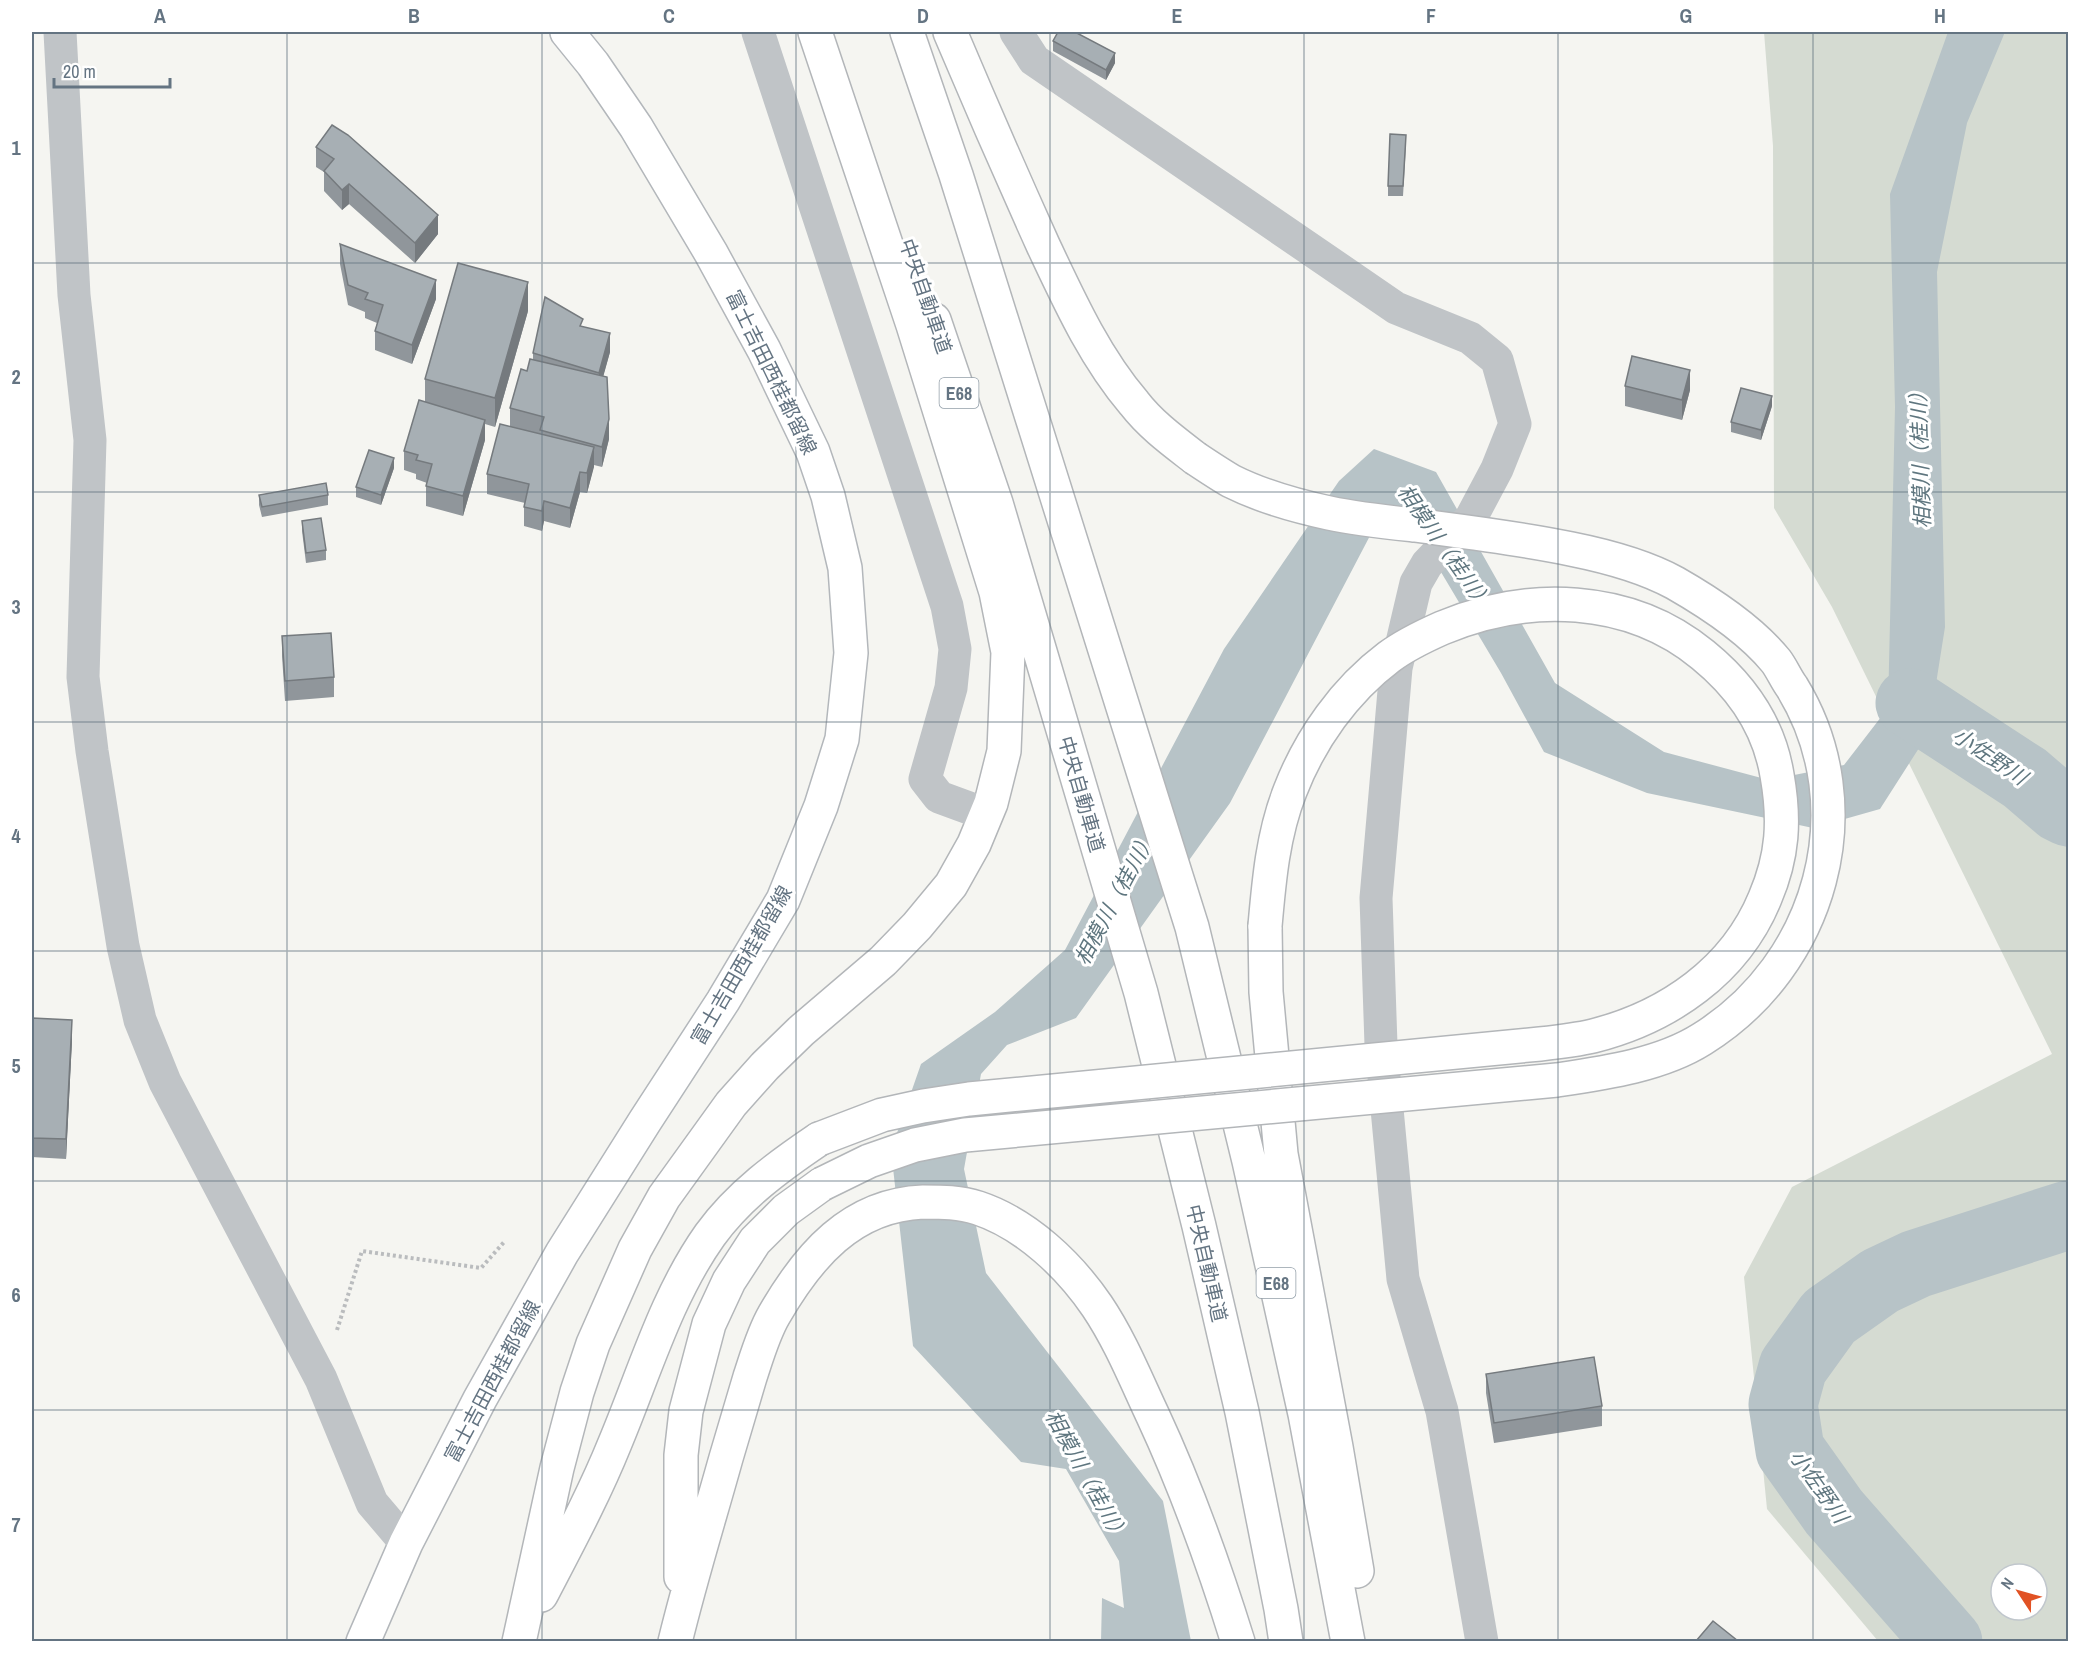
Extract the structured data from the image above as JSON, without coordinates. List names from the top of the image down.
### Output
{
  "streets": {
    "main road": ["中央自動車道", "富士吉田西桂都留線", "E68"]
  },
  "water": ["相模川（桂川）", "小佐野川"],
  "scale_bar": "20 m",
  "north": "top left",
  "grid": {
    "columns": [
      "A",
      "B",
      "C",
      "D",
      "E",
      "F",
      "G",
      "H"
    ],
    "rows": [
      "1",
      "2",
      "3",
      "4",
      "5",
      "6",
      "7"
    ]
  }
}
